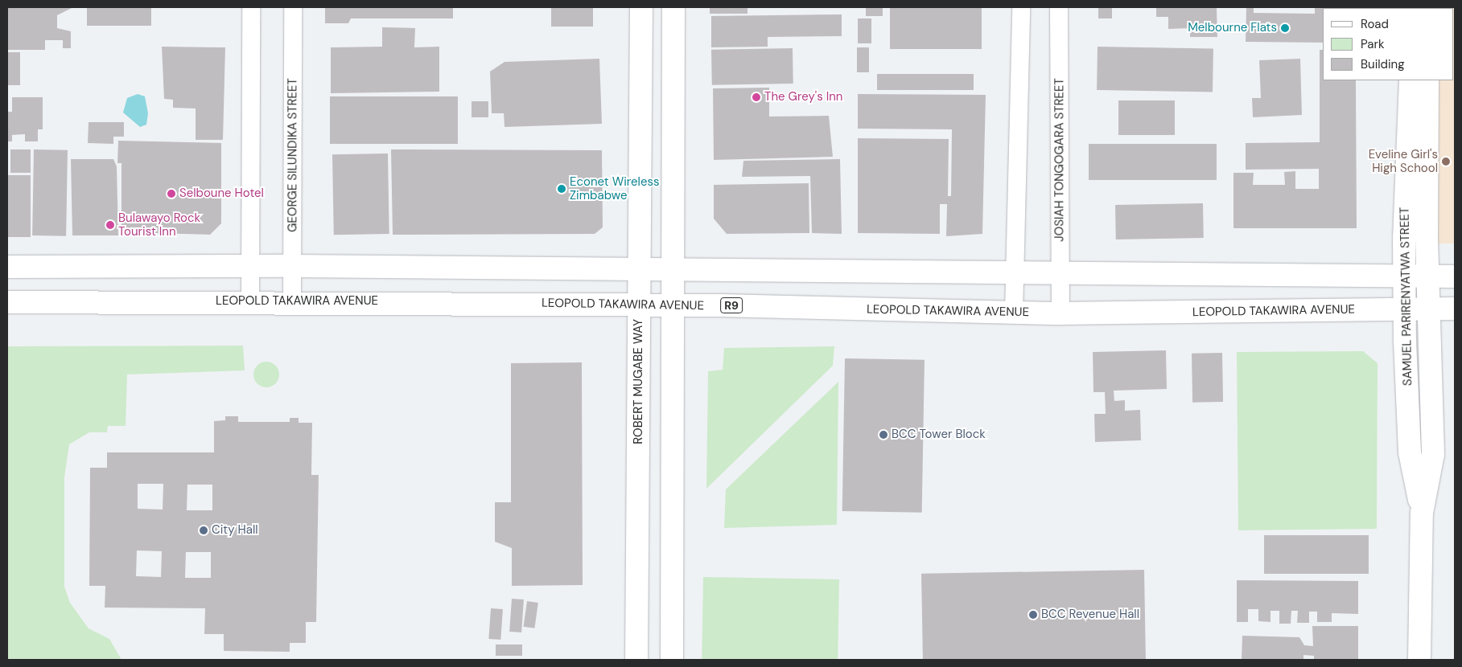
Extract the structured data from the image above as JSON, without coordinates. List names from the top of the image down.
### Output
{
  "streets": {
    "main road": [
      "SAMUEL PARIRENYATWA STREET",
      "LEOPOLD TAKAWIRA AVENUE",
      "R9",
      "ROBERT MUGABE WAY"
    ],
    "street": ["GEORGE SILUNDIKA STREET", "JOSIAH TONGOGARA STREET"]
  },
  "crossings": [
    ["GEORGE SILUNDIKA STREET", "LEOPOLD TAKAWIRA AVENUE"],
    ["JOSIAH TONGOGARA STREET", "LEOPOLD TAKAWIRA AVENUE"],
    ["SAMUEL PARIRENYATWA STREET", "LEOPOLD TAKAWIRA AVENUE"],
    ["LEOPOLD TAKAWIRA AVENUE", "ROBERT MUGABE WAY"]
  ],
  "places": [
    "Melbourne Flats",
    "The Grey's Inn",
    "Eveline Girl's High School",
    "Econet Wireless Zimbabwe",
    "Selboune Hotel",
    "Bulawayo Rock Tourist Inn",
    "BCC Tower Block",
    "City Hall",
    "BCC Revenue Hall"
  ],
  "legend": ["Road", "Park", "Building"]
}
